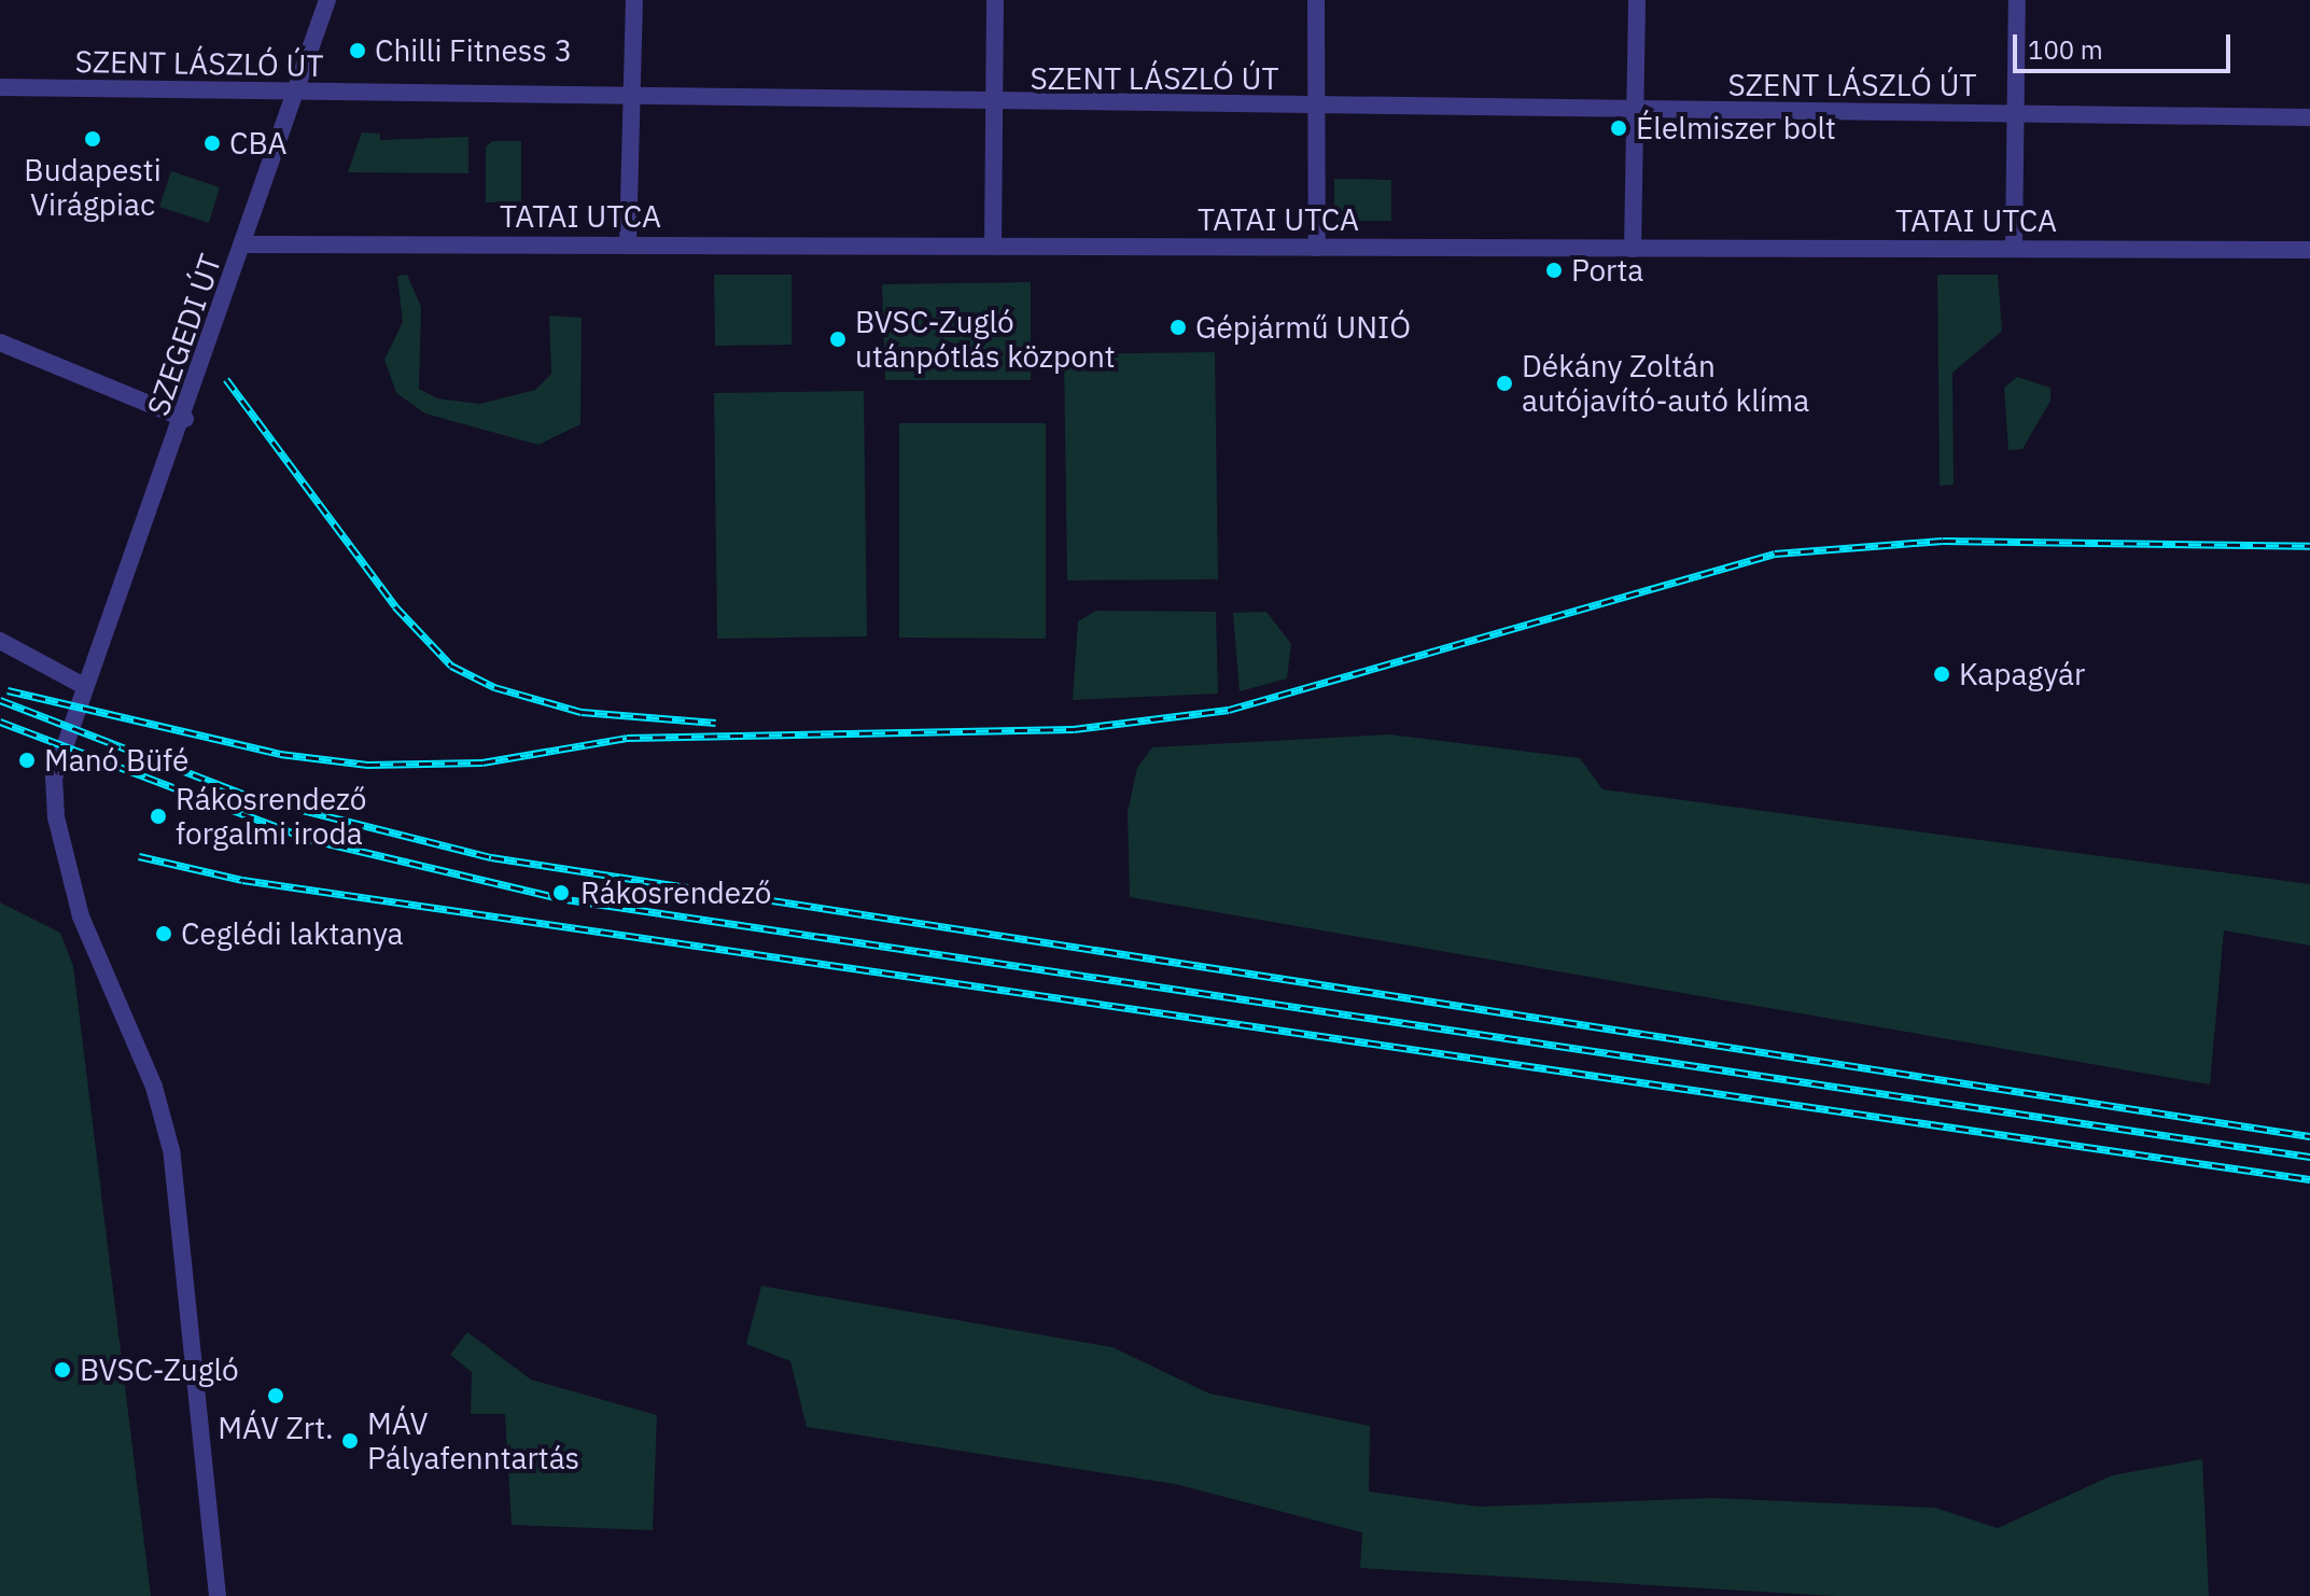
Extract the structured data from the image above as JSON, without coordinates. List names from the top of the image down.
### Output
{
  "streets": {
    "street": ["SZENT LÁSZLÓ ÚT", "TATAI UTCA", "SZEGEDI ÚT"]
  },
  "crossings": [
    ["SZENT LÁSZLÓ ÚT", "SZEGEDI ÚT"],
    ["TATAI UTCA", "SZEGEDI ÚT"]
  ],
  "places": [
    "Chilli Fitness 3",
    "Élelmiszer bolt",
    "Budapesti Virágpiac",
    "CBA",
    "Porta",
    "Gépjármű UNIÓ",
    "BVSC-Zugló utánpótlás központ",
    "Dékány Zoltán autójavító-autó klíma",
    "Kapagyár",
    "Manó Büfé",
    "Rákosrendező forgalmi iroda",
    "Rákosrendező",
    "Ceglédi laktanya",
    "BVSC-Zugló",
    "MÁV Zrt.",
    "MÁV Pályafenntartás"
  ],
  "scale_bar": "100 m"
}
